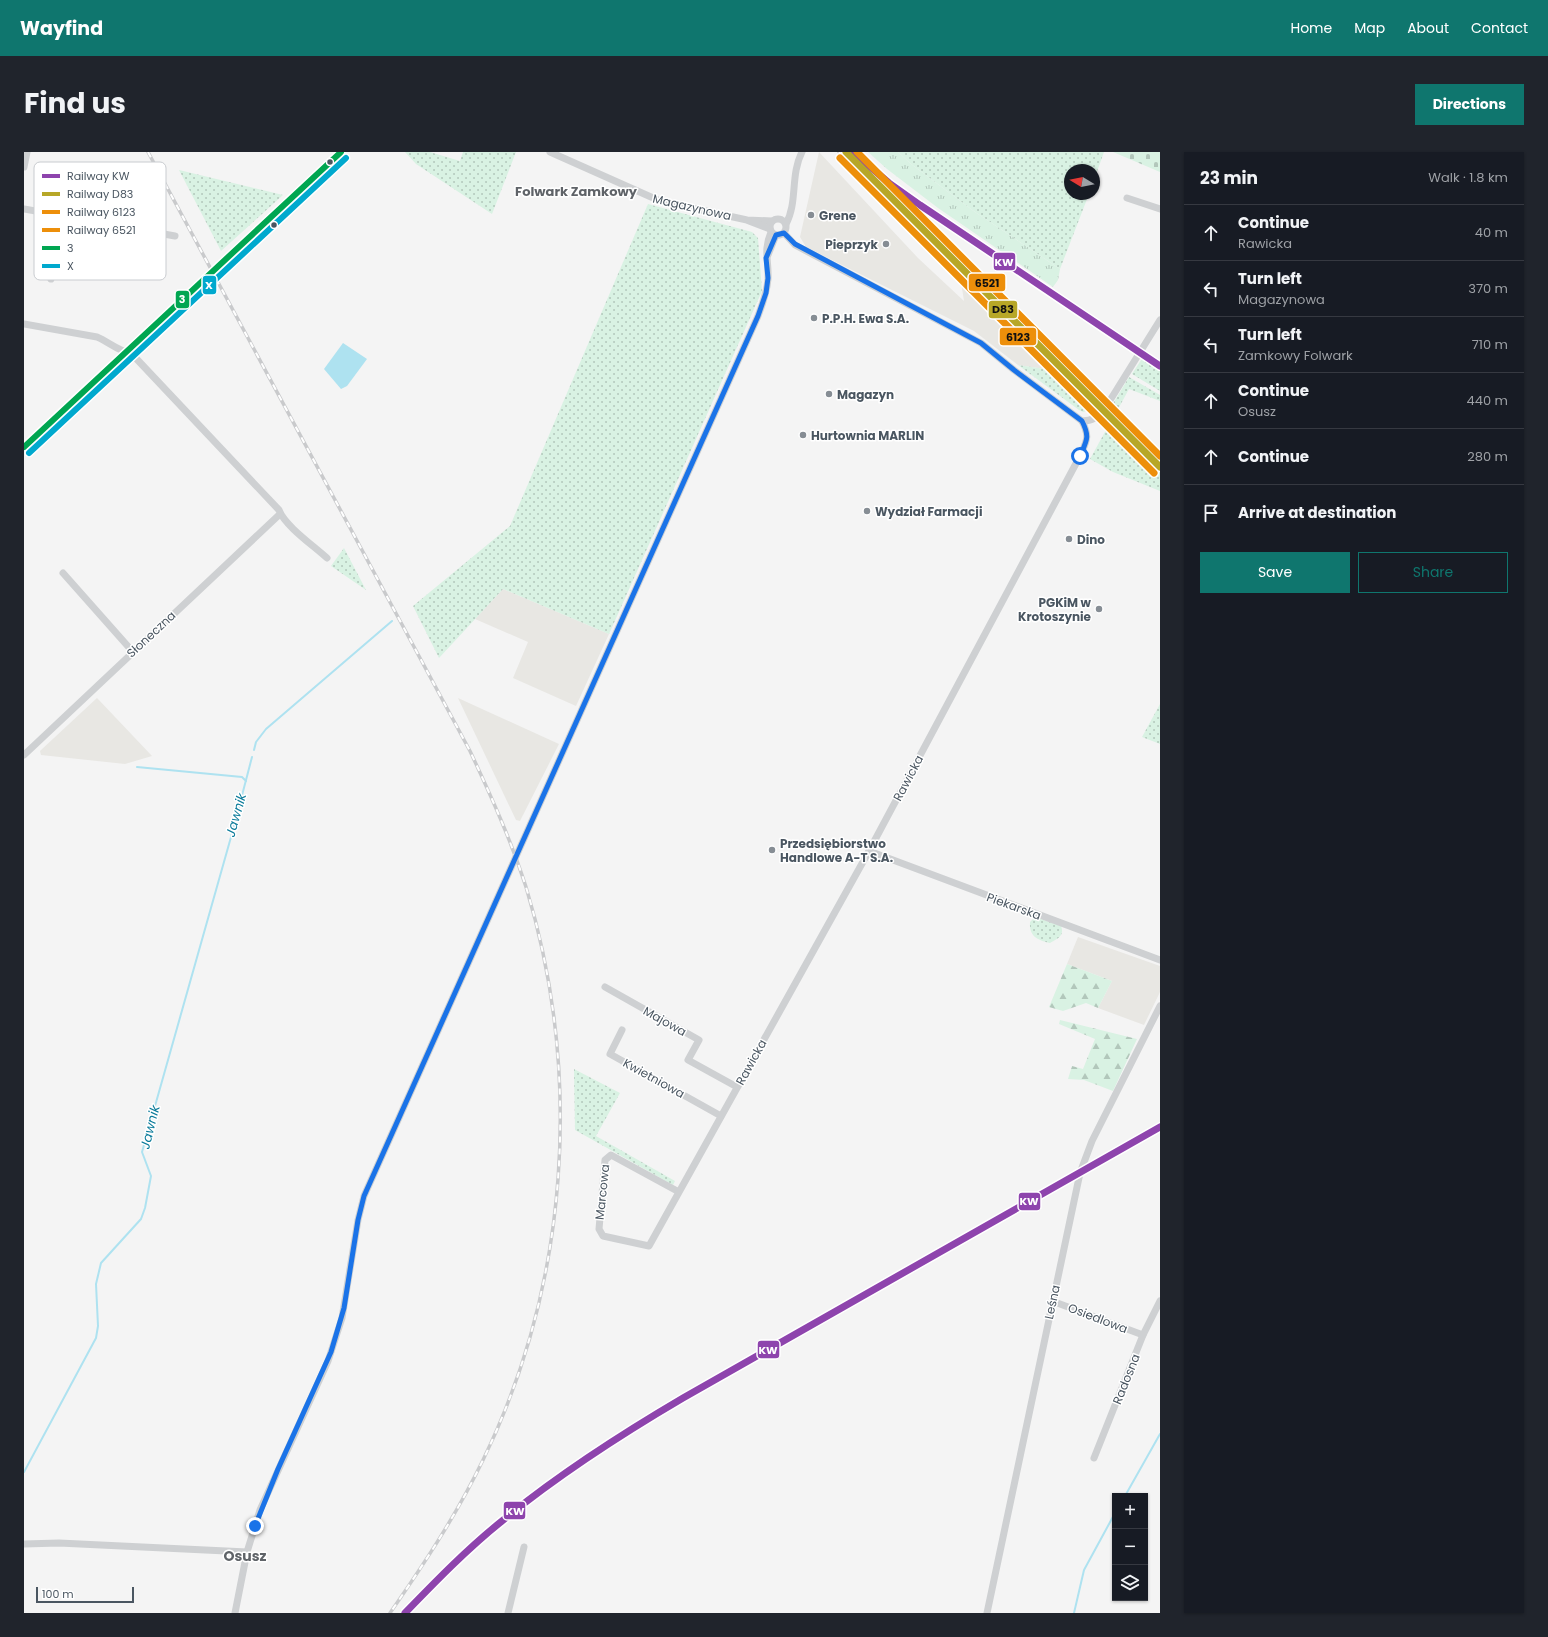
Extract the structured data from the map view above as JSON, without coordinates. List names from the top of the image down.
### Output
{
  "streets": {
    "street": [
      "Magazynowa",
      "Słoneczna",
      "Rawicka",
      "Piekarska",
      "Majowa",
      "Kwietniowa",
      "Marcowa",
      "Leśna",
      "Osiedlowa",
      "Radosna"
    ]
  },
  "crossings": [
    ["Rawicka", "Piekarska"],
    ["Rawicka", "Majowa"],
    ["Rawicka", "Kwietniowa"],
    ["Rawicka", "Marcowa"],
    ["Leśna", "Osiedlowa"],
    ["Osiedlowa", "Radosna"]
  ],
  "districts": ["Folwark Zamkowy", "Osusz"],
  "water": ["Jawnik"],
  "places": [
    "Grene",
    "Pieprzyk",
    "P.P.H. Ewa S.A.",
    "Magazyn",
    "Hurtownia MARLIN",
    "Wydział Farmacji",
    "Dino",
    "PGKiM w Krotoszynie",
    "Przedsiębiorstwo Handlowe A-T S.A."
  ],
  "lines": [
    "rail line KW",
    "rail line D83",
    "rail line 6521",
    "transit line 3",
    "rail line 6123",
    "transit line X"
  ],
  "legend": [
    "Railway KW",
    "Railway D83",
    "Railway 6123",
    "Railway 6521",
    "3",
    "X"
  ],
  "scale_bar": "100 m",
  "north": "left",
  "page": {
    "header": "Wayfind",
    "nav": [
      "Home",
      "Map",
      "About",
      "Contact"
    ],
    "title": "Find us",
    "buttons": [
      "Directions",
      ["Save", "Share"]
    ],
    "heading": ["23 min", "Walk · 1.8 km"],
    "list": [
      ["Continue", "Rawicka", "40 m"],
      ["Turn left", "Magazynowa", "370 m"],
      ["Turn left", "Zamkowy Folwark", "710 m"],
      ["Continue", "Osusz", "440 m"],
      ["Continue", "280 m"],
      "Arrive at destination"
    ],
    "map_buttons": ["+", "−"],
    "scale": "100 m"
  }
}
